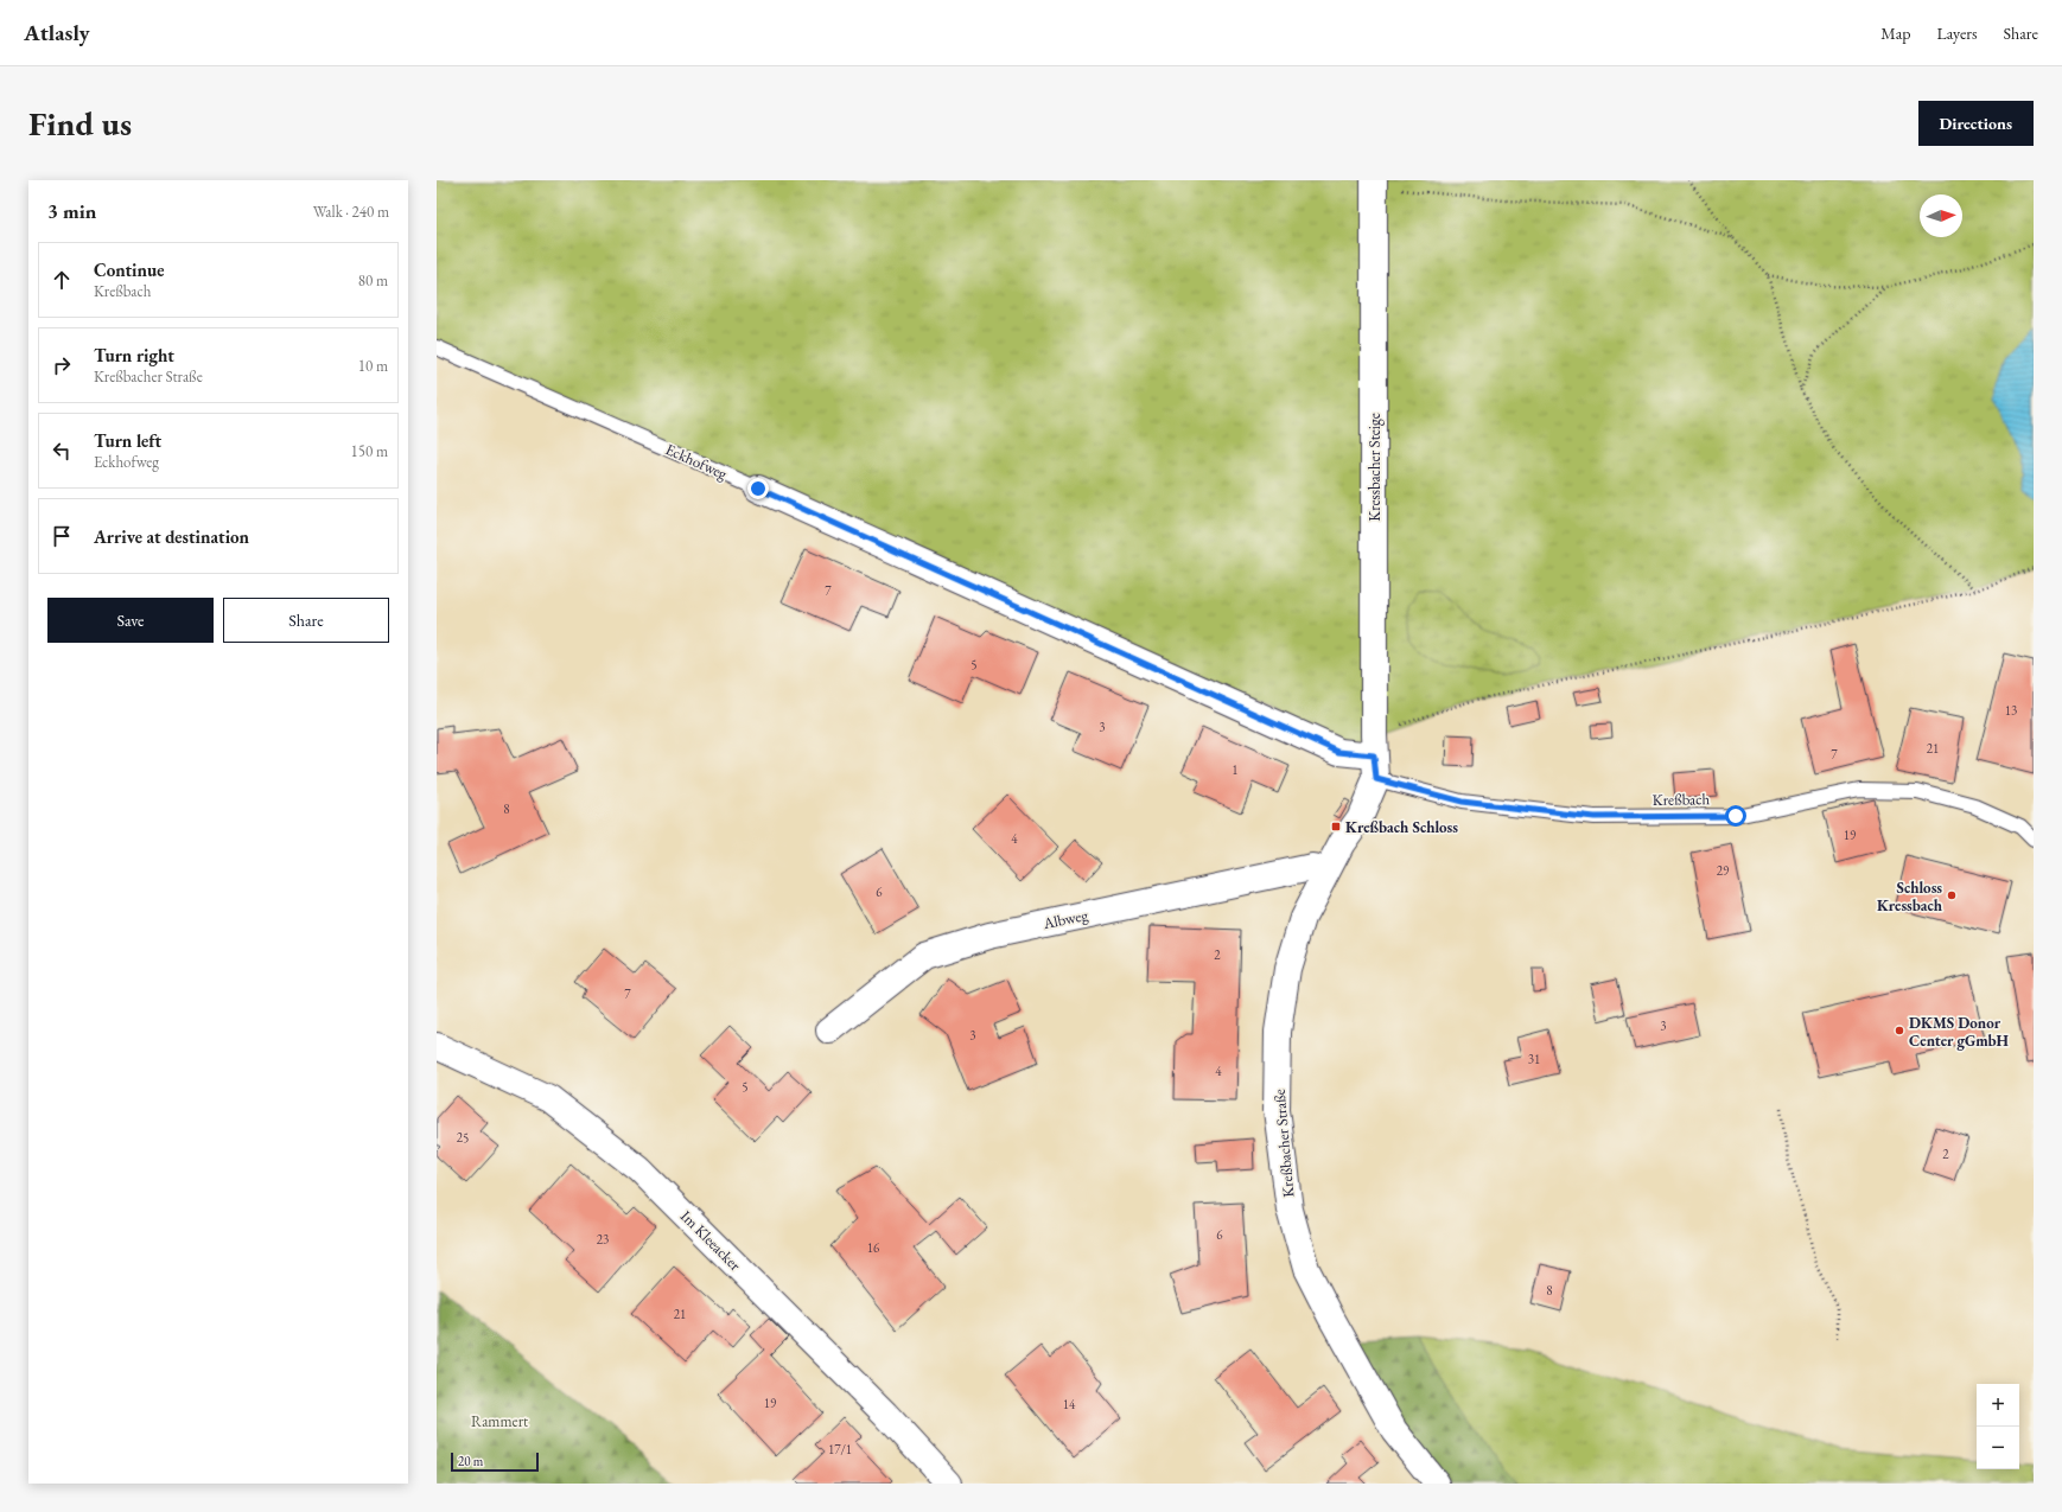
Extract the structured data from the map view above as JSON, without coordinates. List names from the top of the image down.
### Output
{
  "streets": {
    "street": [
      "Eckhofweg",
      "Kressbacher Steige",
      "Albweg",
      "Kreßbacher Straße",
      "Im Kleeacker"
    ],
    "lane": ["Kreßbach"]
  },
  "crossings": [
    ["Eckhofweg", "Kressbacher Steige"],
    ["Eckhofweg", "Kreßbach"],
    ["Eckhofweg", "Kreßbacher Straße"],
    ["Kressbacher Steige", "Kreßbach"],
    ["Kressbacher Steige", "Kreßbacher Straße"],
    ["Kreßbach", "Kreßbacher Straße"],
    ["Albweg", "Kreßbacher Straße"]
  ],
  "parks": ["Rammert"],
  "places": {
    "transit": ["Kreßbach Schloss"],
    "other": ["Schloss Kressbach", "DKMS Donor Center gGmbH"]
  },
  "house_numbers": [
    "7",
    "5",
    "13",
    "3",
    "21",
    "7",
    "1",
    "8",
    "19",
    "4",
    "29",
    "6",
    "2",
    "7",
    "3",
    "3",
    "31",
    "4",
    "5",
    "25",
    "2",
    "6",
    "23",
    "16",
    "8",
    "21",
    "19",
    "14",
    "17/1"
  ],
  "scale_bar": "20 m",
  "north": "right",
  "page": {
    "header": "Atlasly",
    "nav": ["Map", "Layers", "Share"],
    "buttons": [
      "Directions",
      ["Save", "Share"]
    ],
    "title": "Find us",
    "heading": ["3 min", "Walk · 240 m"],
    "list": [
      ["Continue", "Kreßbach", "80 m"],
      ["Turn right", "Kreßbacher Straße", "10 m"],
      ["Turn left", "Eckhofweg", "150 m"],
      "Arrive at destination"
    ],
    "map_buttons": ["+", "−"],
    "scale": "20 m"
  }
}
